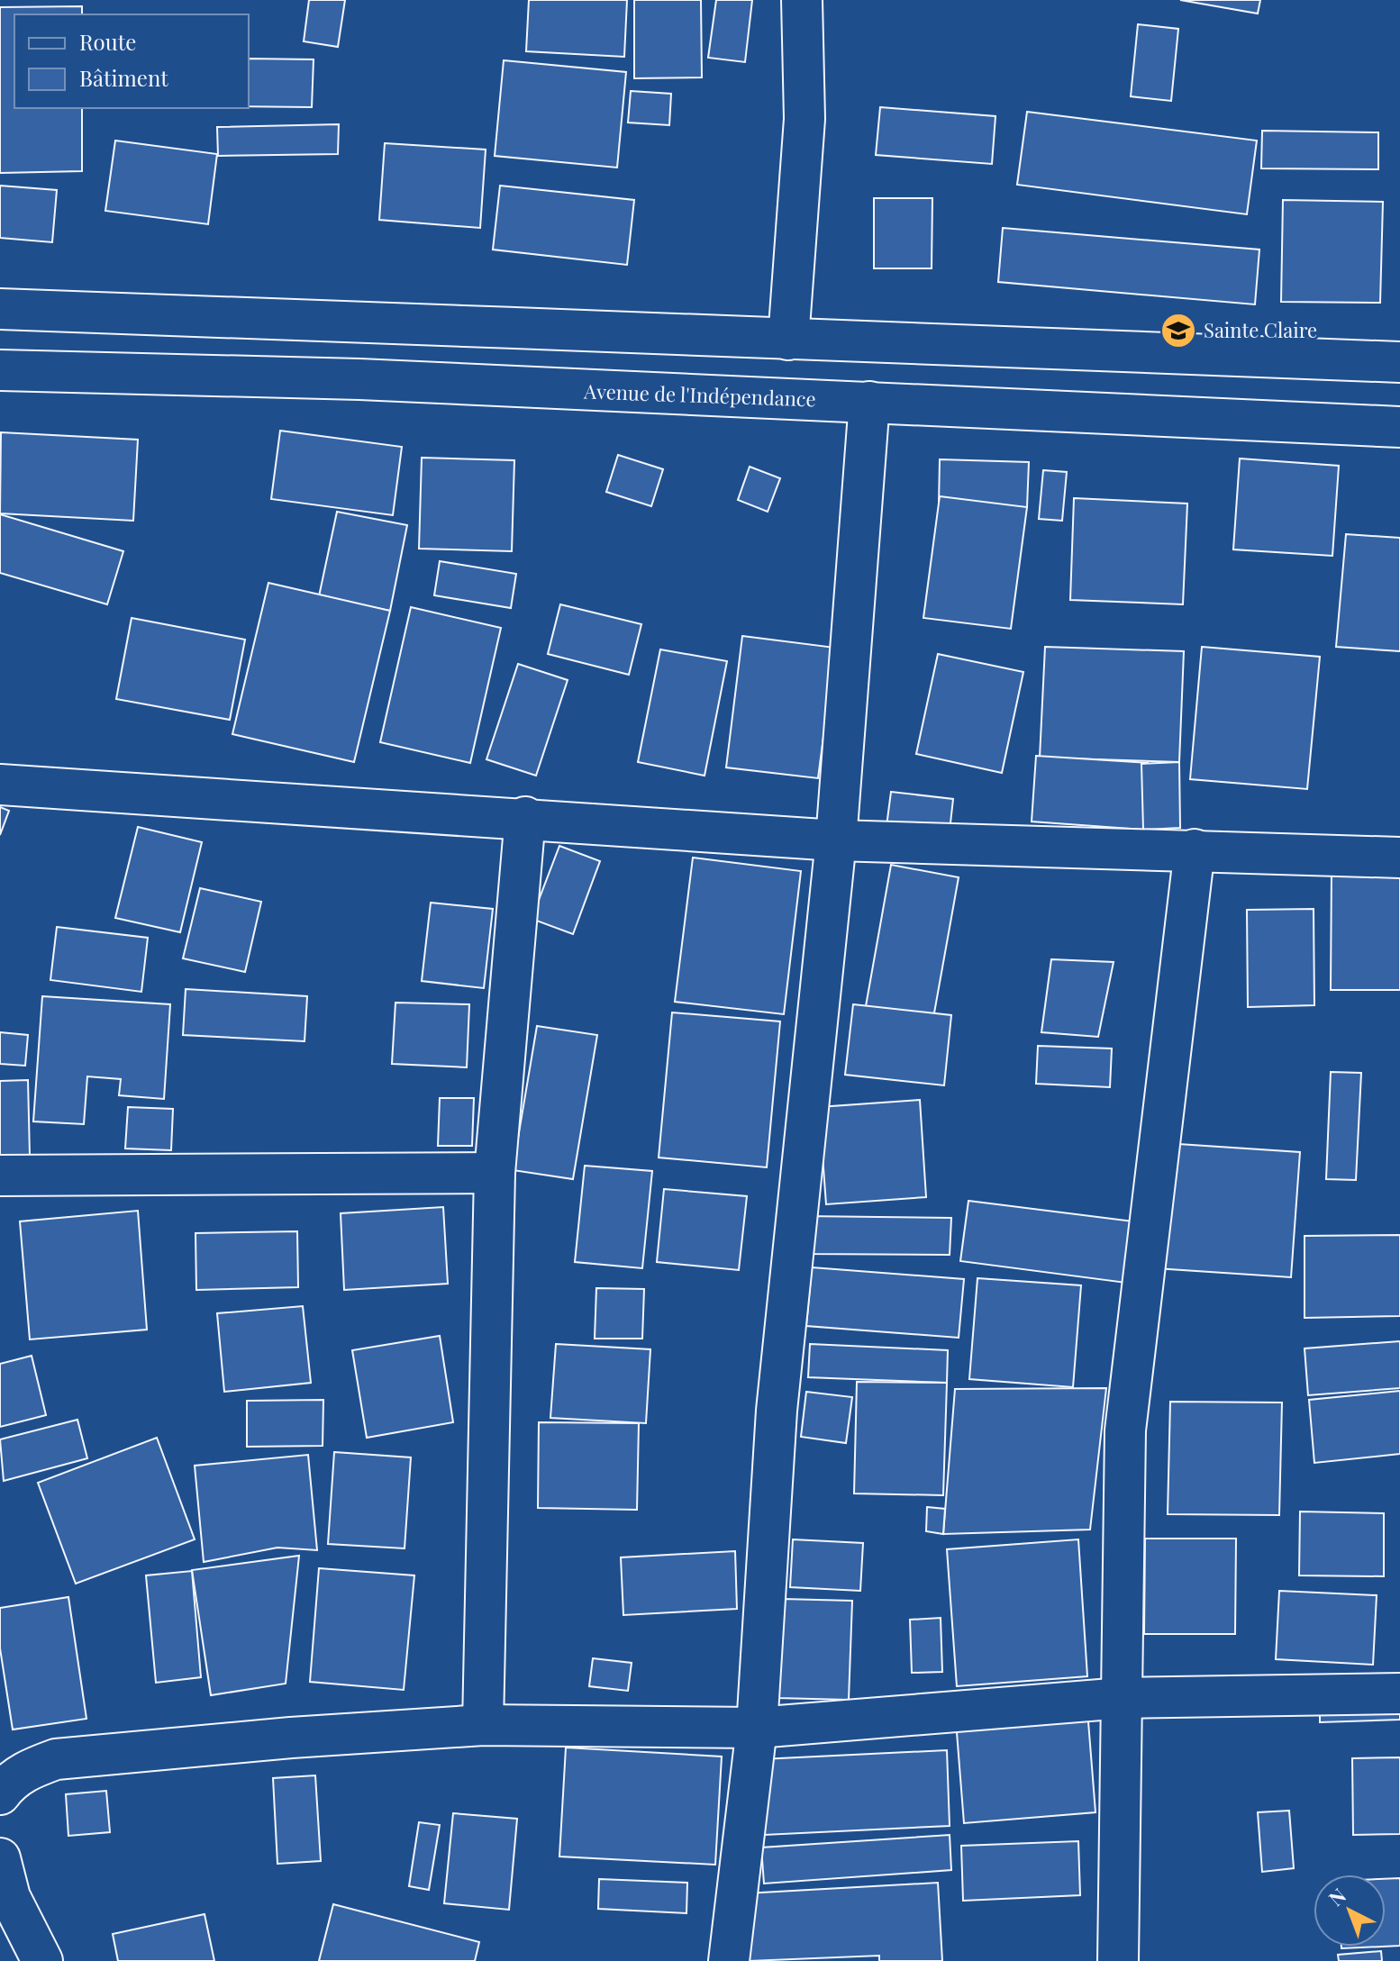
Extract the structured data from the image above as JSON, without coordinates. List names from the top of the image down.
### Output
{
  "streets": {
    "street": ["Avenue de l'Indépendance"]
  },
  "places": {
    "school or university": ["Sainte Claire"]
  },
  "legend": ["Route", "Bâtiment"],
  "north": "top left"
}
